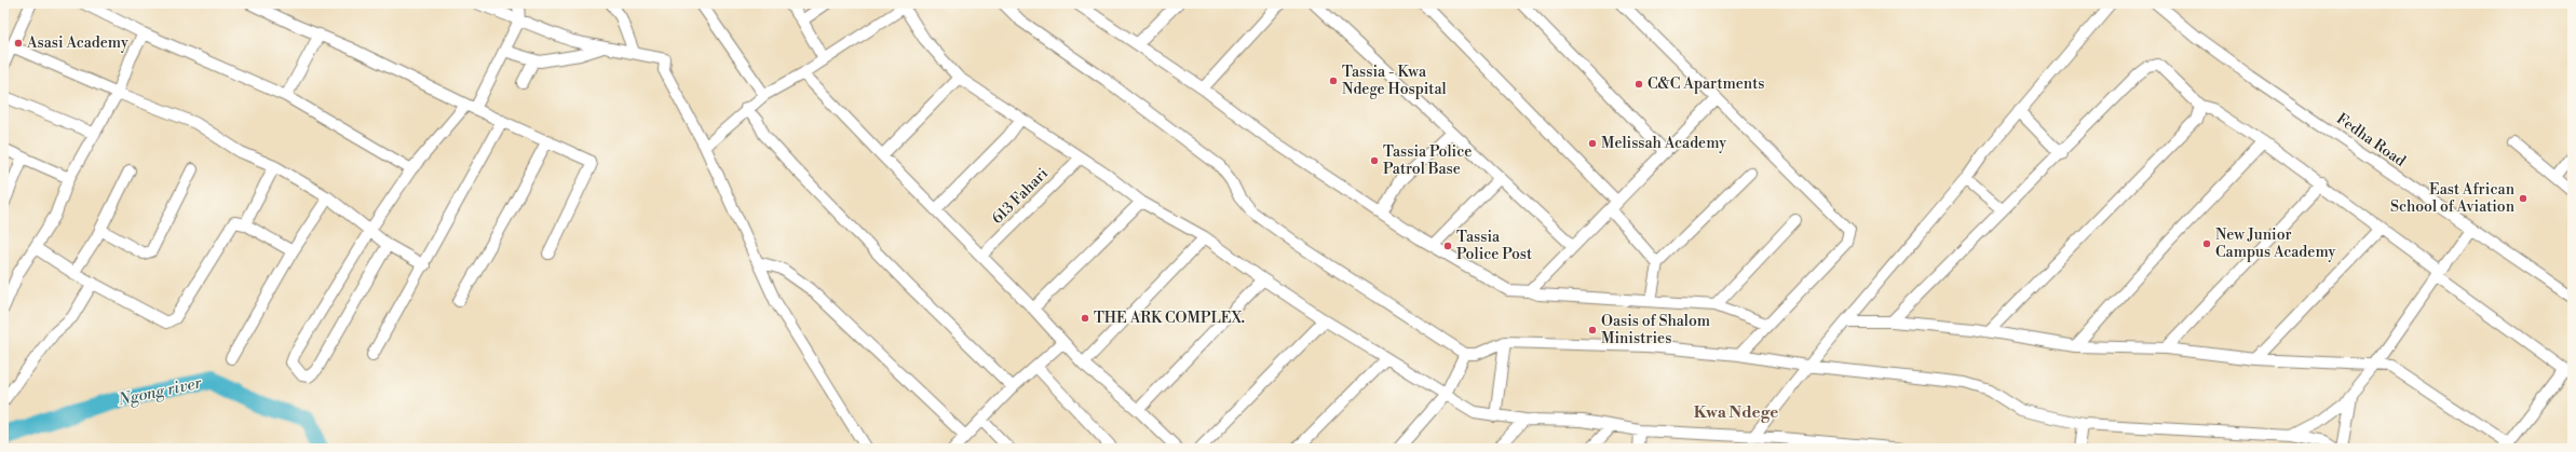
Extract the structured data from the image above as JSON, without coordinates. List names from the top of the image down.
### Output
{
  "streets": {
    "street": ["Fedha Road", "613 Fahari"]
  },
  "districts": ["Kwa Ndege"],
  "water": ["Ngong river"],
  "places": [
    "Asasi Academy",
    "Tassia - Kwa Ndege Hospital",
    "C&C Apartments",
    "Melissah Academy",
    "Tassia Police Patrol Base",
    "East African School of Aviation",
    "New Junior Campus Academy",
    "Tassia Police Post",
    "THE ARK COMPLEX.",
    "Oasis of Shalom Ministries"
  ]
}
